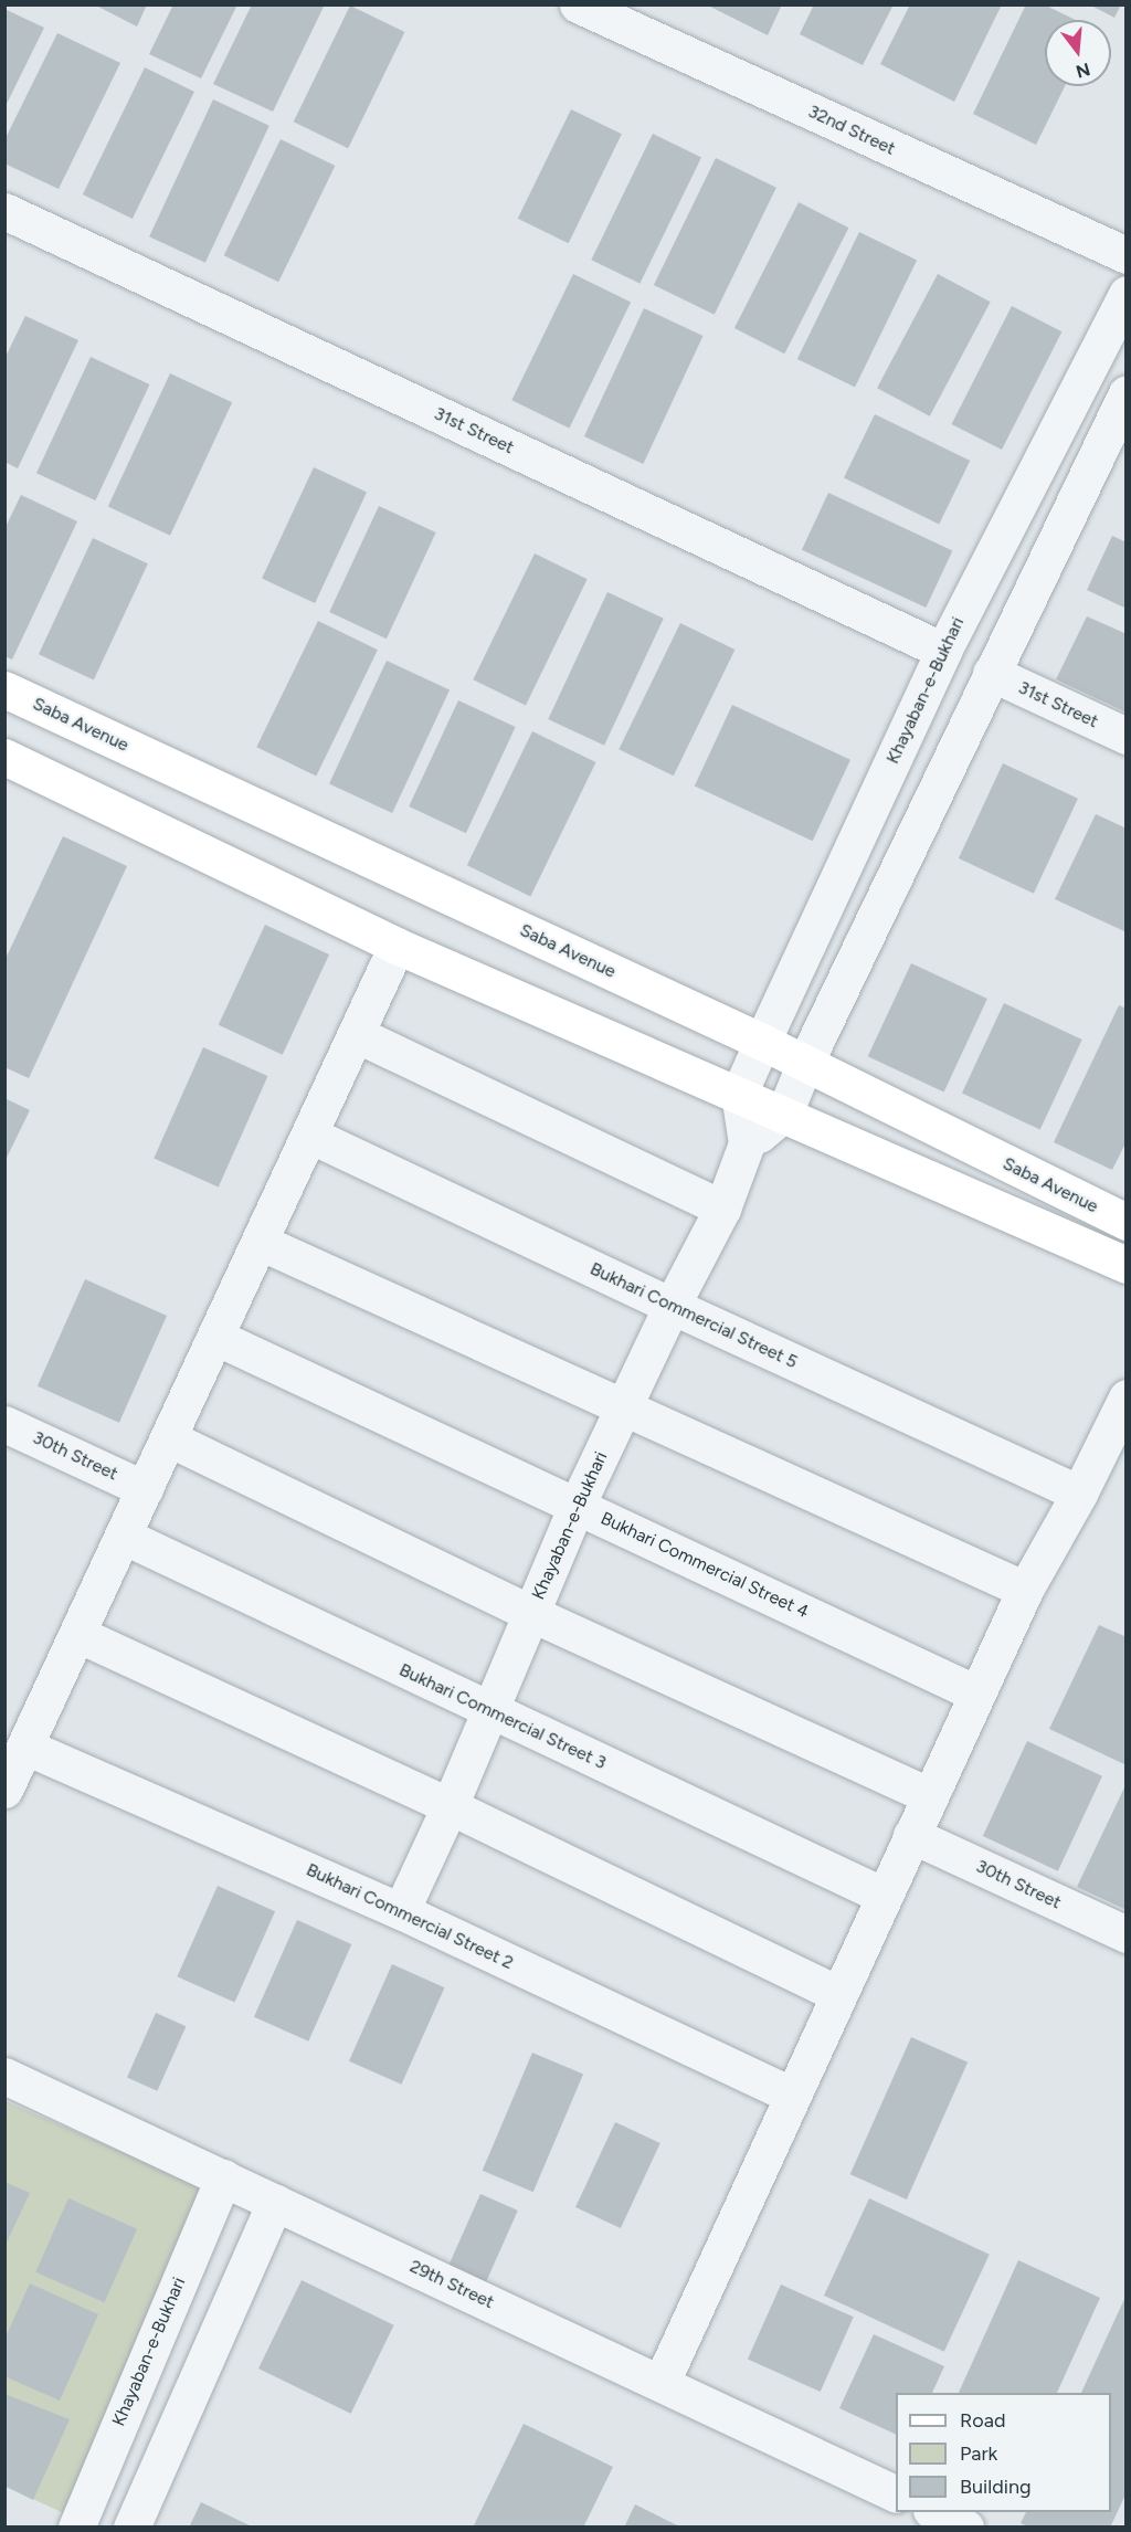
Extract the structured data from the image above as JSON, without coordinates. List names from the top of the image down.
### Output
{
  "streets": {
    "main road": ["Saba Avenue"],
    "street": [
      "32nd Street",
      "31st Street",
      "Khayaban-e-Bukhari",
      "Bukhari Commercial Street 5",
      "30th Street",
      "Bukhari Commercial Street 4",
      "Bukhari Commercial Street 3",
      "Bukhari Commercial Street 2",
      "29th Street"
    ]
  },
  "crossings": [
    ["31st Street", "Khayaban-e-Bukhari"],
    ["Khayaban-e-Bukhari", "Saba Avenue"],
    ["Khayaban-e-Bukhari", "Bukhari Commercial Street 5"],
    ["Khayaban-e-Bukhari", "Bukhari Commercial Street 4"],
    ["Khayaban-e-Bukhari", "Bukhari Commercial Street 3"],
    ["Khayaban-e-Bukhari", "Bukhari Commercial Street 2"],
    ["Khayaban-e-Bukhari", "29th Street"]
  ],
  "legend": ["Road", "Park", "Building"],
  "north": "bottom"
}
